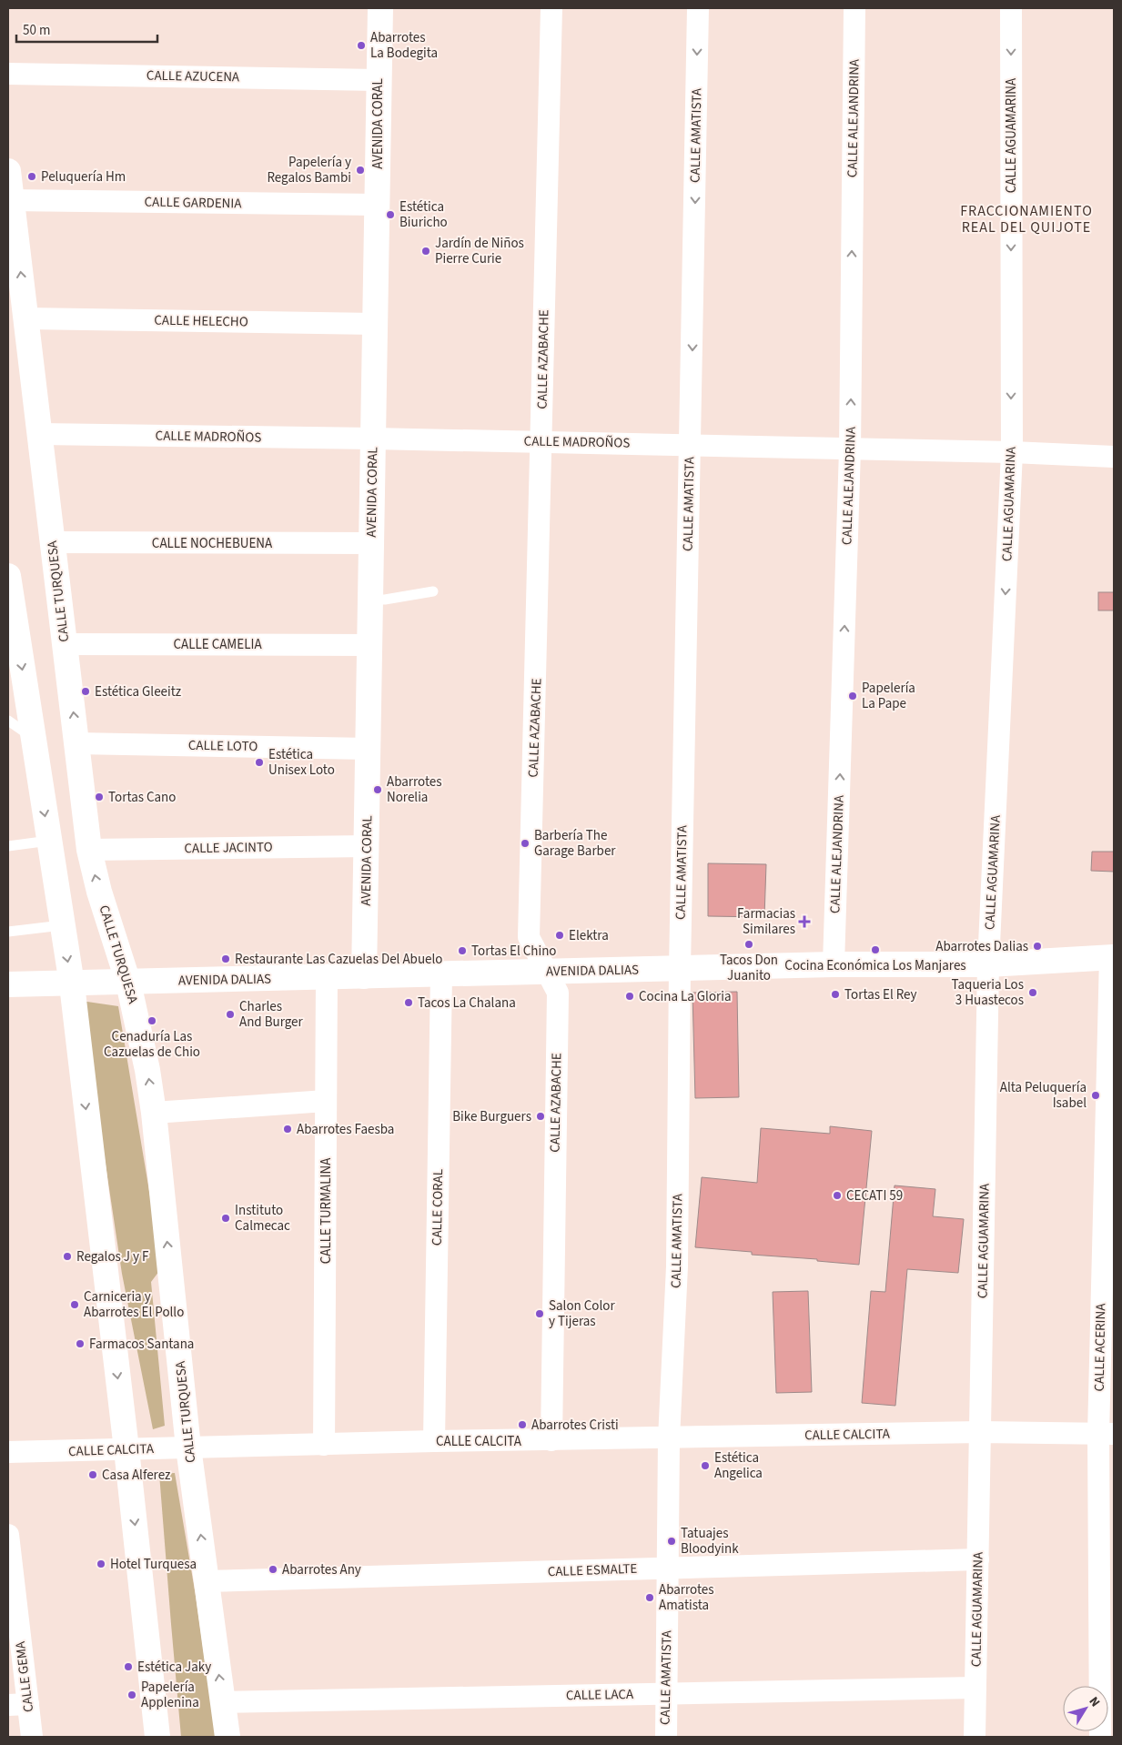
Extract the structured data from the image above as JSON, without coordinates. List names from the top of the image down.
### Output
{
  "streets": {
    "main road": ["AVENIDA CORAL", "CALLE TURQUESA", "AVENIDA DALIAS"],
    "street": [
      "CALLE AZUCENA",
      "CALLE ALEJANDRINA",
      "CALLE AMATISTA",
      "CALLE AGUAMARINA",
      "CALLE GARDENIA",
      "CALLE HELECHO",
      "CALLE AZABACHE",
      "CALLE MADROÑOS",
      "CALLE NOCHEBUENA",
      "CALLE CAMELIA",
      "CALLE LOTO",
      "CALLE JACINTO",
      "CALLE CORAL",
      "CALLE TURMALINA",
      "CALLE ACERINA",
      "CALLE CALCITA",
      "CALLE ESMALTE",
      "CALLE GEMA",
      "CALLE LACA"
    ]
  },
  "crossings": [
    ["CALLE AZUCENA", "AVENIDA CORAL"],
    ["CALLE ALEJANDRINA", "CALLE MADROÑOS"],
    ["CALLE ALEJANDRINA", "AVENIDA DALIAS"],
    ["AVENIDA CORAL", "CALLE GARDENIA"],
    ["AVENIDA CORAL", "CALLE HELECHO"],
    ["AVENIDA CORAL", "CALLE MADROÑOS"],
    ["AVENIDA CORAL", "CALLE NOCHEBUENA"],
    ["AVENIDA CORAL", "CALLE CAMELIA"],
    ["AVENIDA CORAL", "CALLE LOTO"],
    ["AVENIDA CORAL", "CALLE JACINTO"],
    ["AVENIDA CORAL", "AVENIDA DALIAS"],
    ["CALLE AMATISTA", "CALLE MADROÑOS"],
    ["CALLE AMATISTA", "AVENIDA DALIAS"],
    ["CALLE AMATISTA", "CALLE CALCITA"],
    ["CALLE AMATISTA", "CALLE ESMALTE"],
    ["CALLE AMATISTA", "CALLE LACA"],
    ["CALLE AGUAMARINA", "CALLE MADROÑOS"],
    ["CALLE AGUAMARINA", "AVENIDA DALIAS"],
    ["CALLE AGUAMARINA", "CALLE CALCITA"],
    ["CALLE AGUAMARINA", "CALLE ESMALTE"],
    ["CALLE AGUAMARINA", "CALLE LACA"],
    ["CALLE GARDENIA", "CALLE TURQUESA"],
    ["CALLE HELECHO", "CALLE TURQUESA"],
    ["CALLE AZABACHE", "CALLE MADROÑOS"],
    ["CALLE AZABACHE", "AVENIDA DALIAS"],
    ["CALLE AZABACHE", "CALLE CALCITA"],
    ["CALLE MADROÑOS", "CALLE TURQUESA"],
    ["CALLE NOCHEBUENA", "CALLE TURQUESA"],
    ["CALLE TURQUESA", "CALLE CAMELIA"],
    ["CALLE TURQUESA", "CALLE LOTO"],
    ["CALLE TURQUESA", "CALLE JACINTO"],
    ["CALLE TURQUESA", "AVENIDA DALIAS"],
    ["CALLE TURQUESA", "CALLE CALCITA"],
    ["CALLE TURQUESA", "CALLE ESMALTE"],
    ["CALLE TURQUESA", "CALLE LACA"],
    ["AVENIDA DALIAS", "CALLE CORAL"],
    ["AVENIDA DALIAS", "CALLE TURMALINA"],
    ["AVENIDA DALIAS", "CALLE ACERINA"],
    ["CALLE CORAL", "CALLE CALCITA"],
    ["CALLE TURMALINA", "CALLE CALCITA"],
    ["CALLE ACERINA", "CALLE CALCITA"]
  ],
  "one_way": ["CALLE ALEJANDRINA", "CALLE AGUAMARINA"],
  "districts": ["FRACCIONAMIENTO REAL DEL QUIJOTE"],
  "places": {
    "other": [
      "Abarrotes La Bodegita",
      "Papelería y Regalos Bambi",
      "Peluquería Hm",
      "Estética Biuricho",
      "Jardín de Niños Pierre Curie",
      "Estética Gleeitz",
      "Papelería La Pape",
      "Estética Unisex Loto",
      "Abarrotes Norelia",
      "Tortas Cano",
      "Barbería The Garage Barber",
      "Elektra",
      "Tacos Don Juanito",
      "Abarrotes Dalias",
      "Cocina Económica Los Manjares",
      "Tortas El Chino",
      "Restaurante Las Cazuelas Del Abuelo",
      "Taqueria Los 3 Huastecos",
      "Tortas El Rey",
      "Cocina La Gloria",
      "Tacos La Chalana",
      "Charles And Burger",
      "Cenaduría Las Cazuelas de Chio",
      "Alta Peluquería Isabel",
      "Bike Burguers",
      "Abarrotes Faesba",
      "CECATI 59",
      "Instituto Calmecac",
      "Regalos J y F",
      "Carniceria y Abarrotes El Pollo",
      "Salon Color y Tijeras",
      "Farmacos Santana",
      "Abarrotes Cristi",
      "Estética Angelica",
      "Casa Alferez",
      "Tatuajes Bloodyink",
      "Hotel Turquesa",
      "Abarrotes Any",
      "Abarrotes Amatista",
      "Estética Jaky",
      "Papelería Applenina"
    ],
    "health": ["Farmacias Similares"]
  },
  "scale_bar": "50 m",
  "north": "top right"
}
